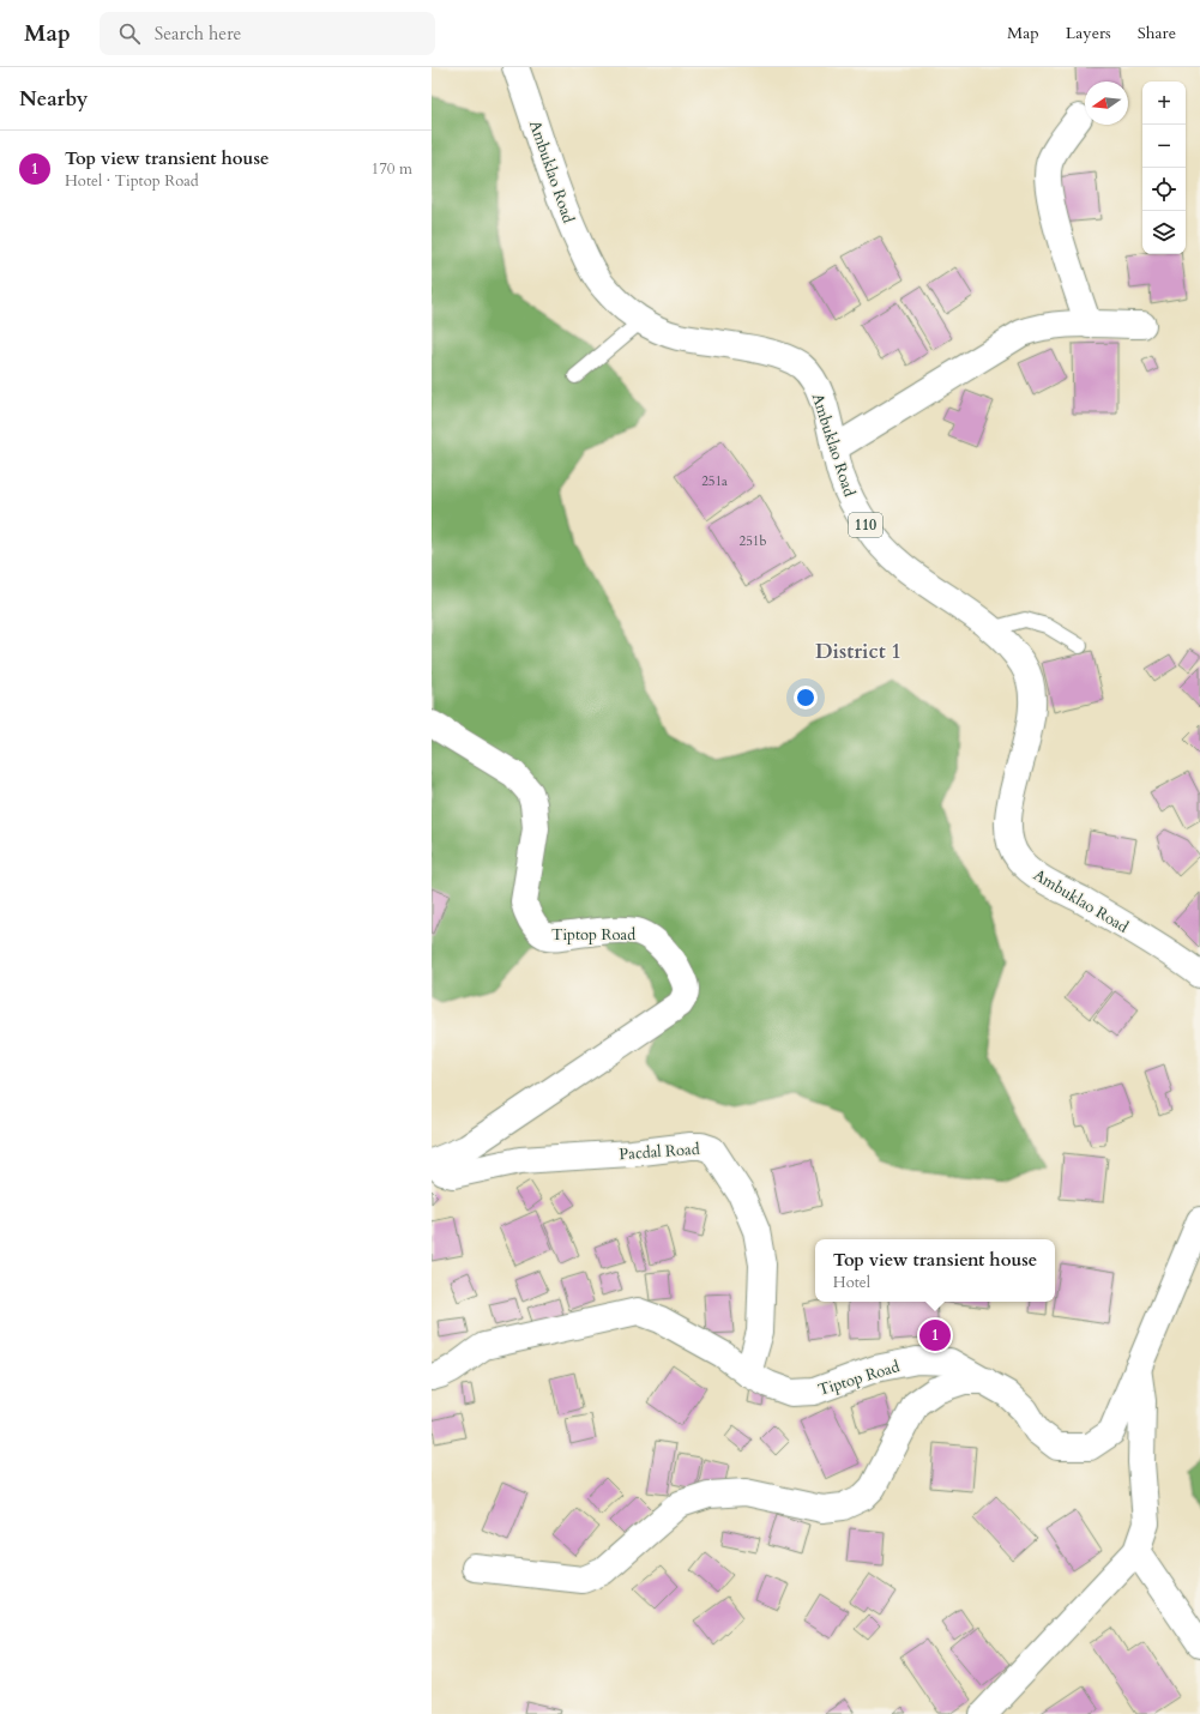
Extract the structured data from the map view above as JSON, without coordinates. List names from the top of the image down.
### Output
{
  "streets": {
    "street": [
      "Ambuklao Road",
      "110",
      "Tiptop Road",
      "Pacdal Road"
    ]
  },
  "crossings": [
    ["Tiptop Road", "Pacdal Road"]
  ],
  "districts": ["District 1"],
  "house_numbers": ["251a", "251b"],
  "north": "left",
  "page": {
    "header": "Map",
    "search": "Search here",
    "nav": ["Map", "Layers", "Share"],
    "heading": "Nearby",
    "map_buttons": ["+", "−"],
    "list": [
      {
        "mark": "1",
        "name": "Top view transient house",
        "note": "Hotel · Tiptop Road",
        "value": "170 m"
      }
    ],
    "popup": ["Top view transient house", "Hotel"],
    "pins": "1"
  }
}
